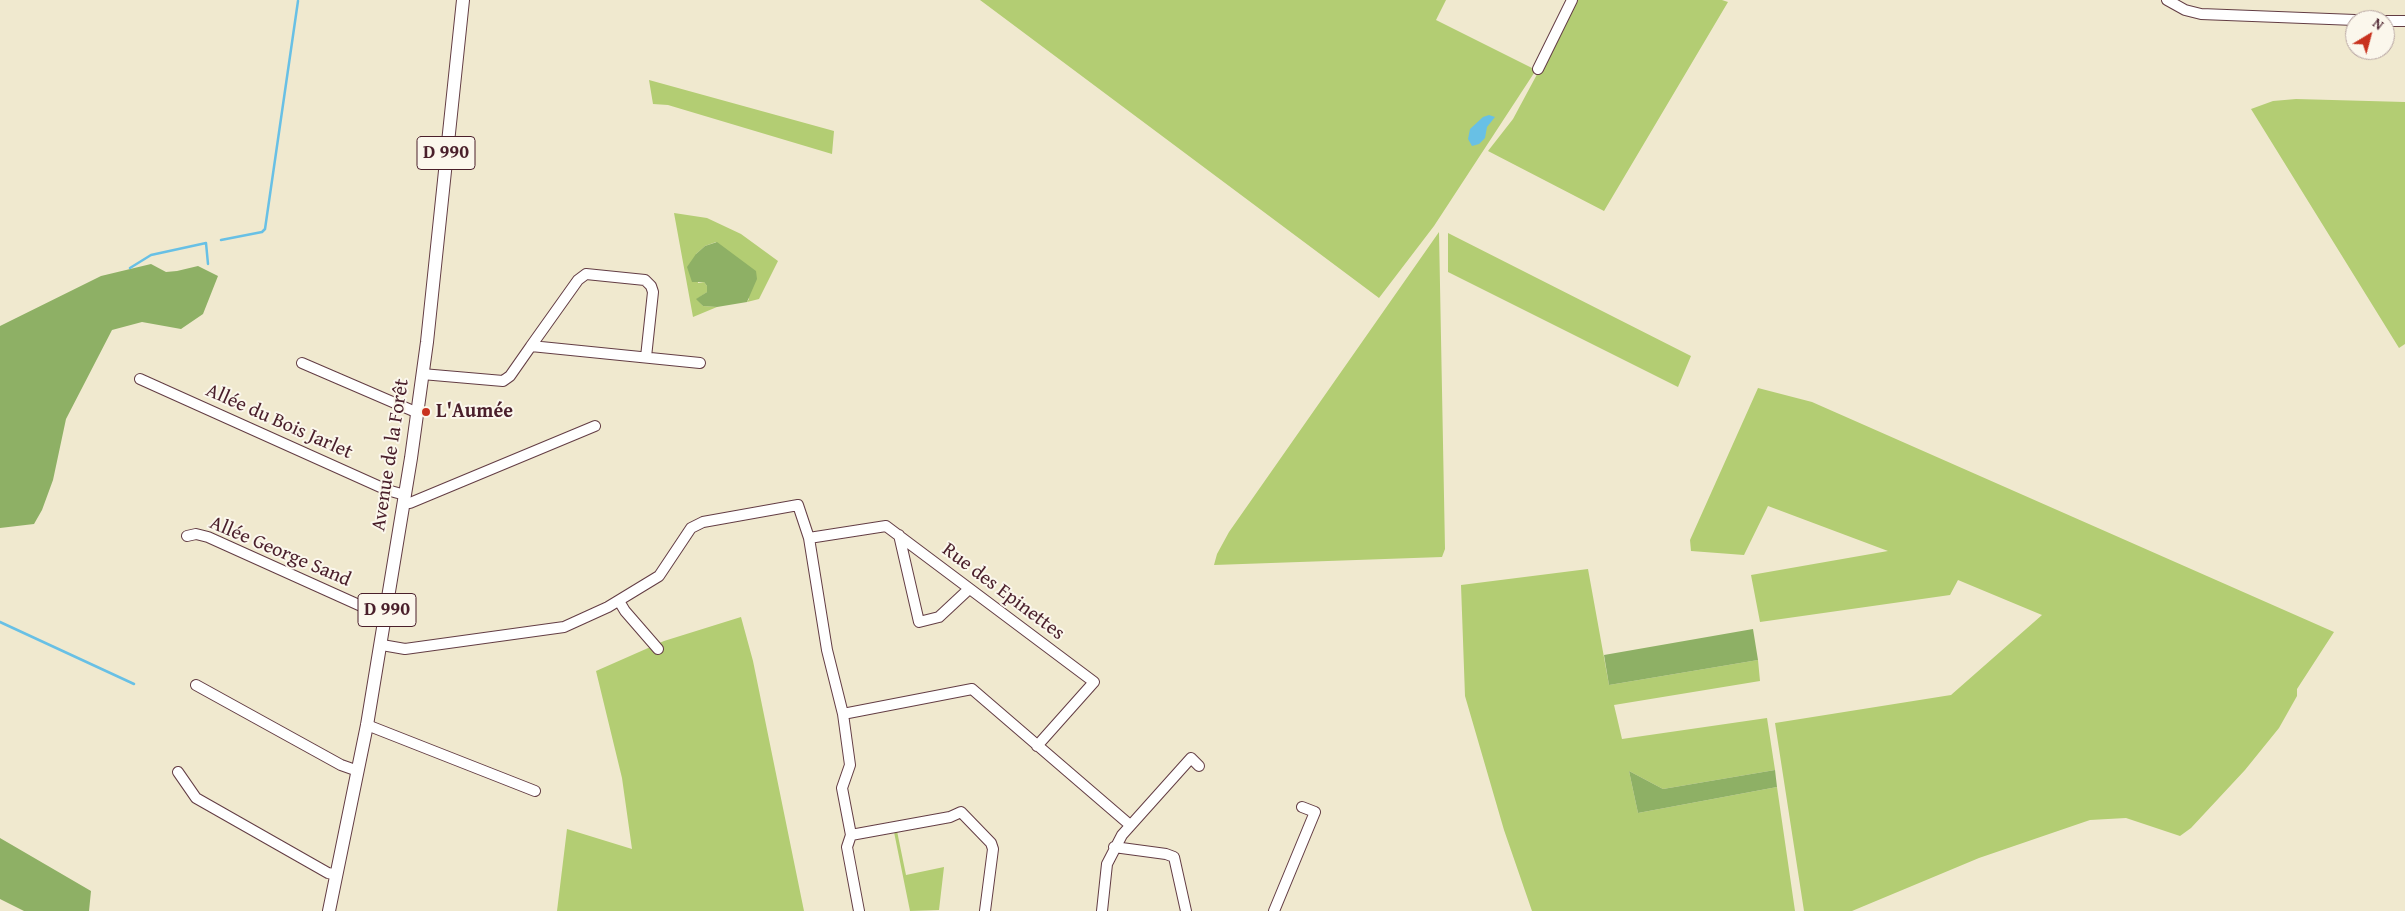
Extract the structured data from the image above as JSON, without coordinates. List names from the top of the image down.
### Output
{
  "streets": {
    "main road": ["D 990", "Avenue de la Forêt"],
    "street": ["Allée du Bois Jarlet", "Allée George Sand", "Rue des Epinettes"]
  },
  "crossings": [
    ["Allée du Bois Jarlet", "Avenue de la Forêt"],
    ["Avenue de la Forêt", "Allée George Sand"]
  ],
  "places": ["L'Aumée"],
  "north": "top right"
}
